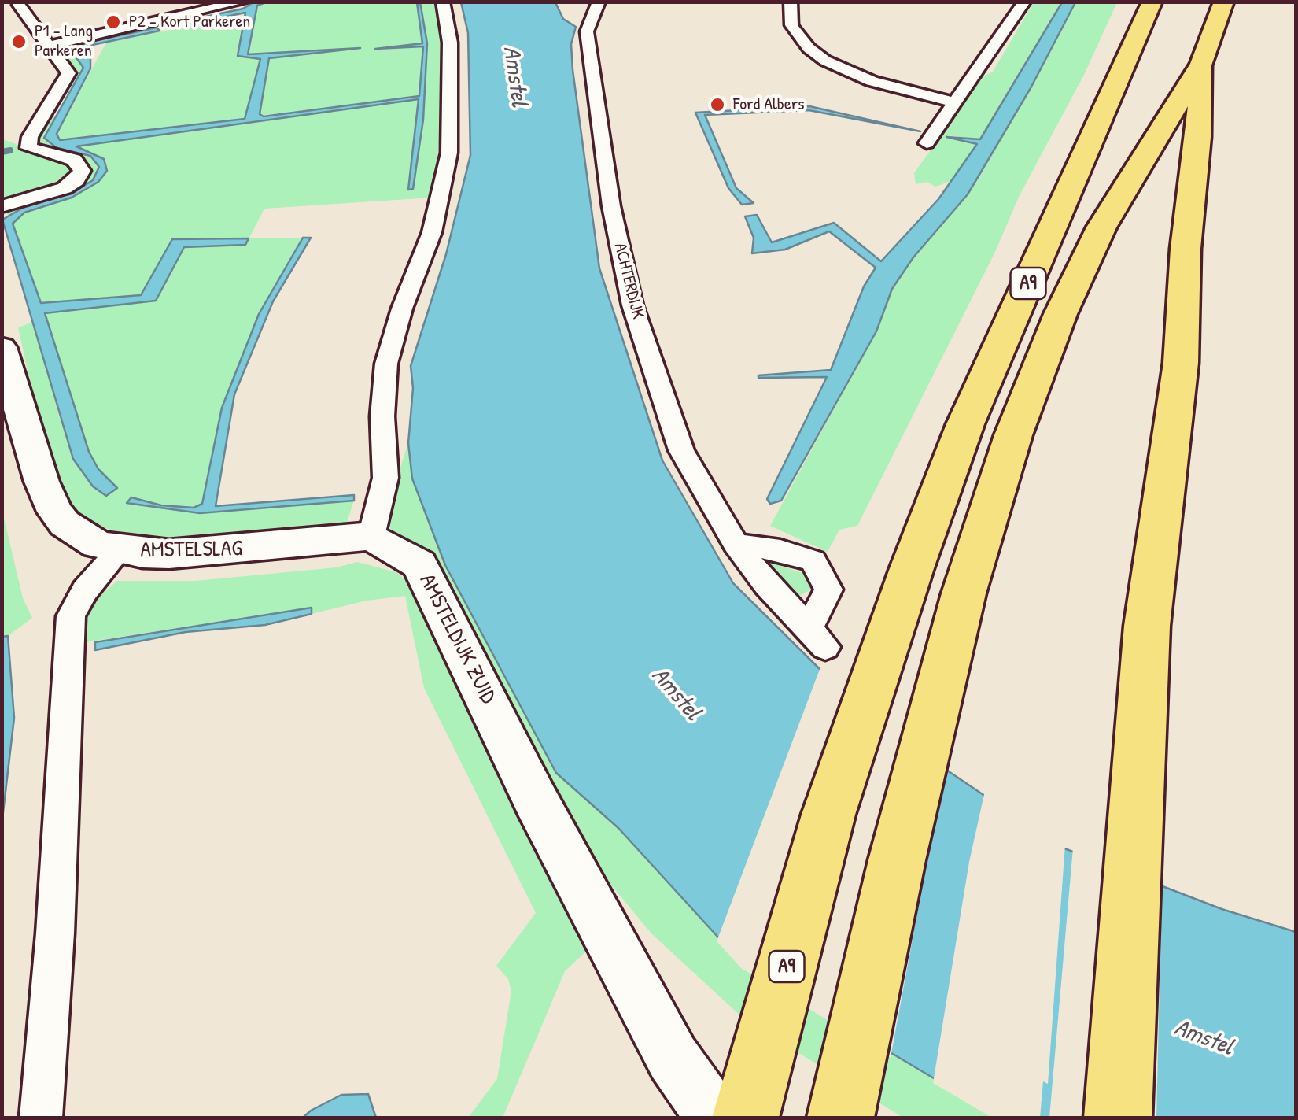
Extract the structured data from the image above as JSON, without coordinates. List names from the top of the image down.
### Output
{
  "streets": {
    "highway": ["A9"],
    "street": ["ACHTERDIJK", "AMSTELSLAG", "AMSTELDIJK ZUID"]
  },
  "crossings": [
    ["AMSTELSLAG", "AMSTELDIJK ZUID"]
  ],
  "water": ["Amstel"],
  "places": ["P2 - Kort Parkeren", "P1 - Lang Parkeren", "Ford Albers"]
}
